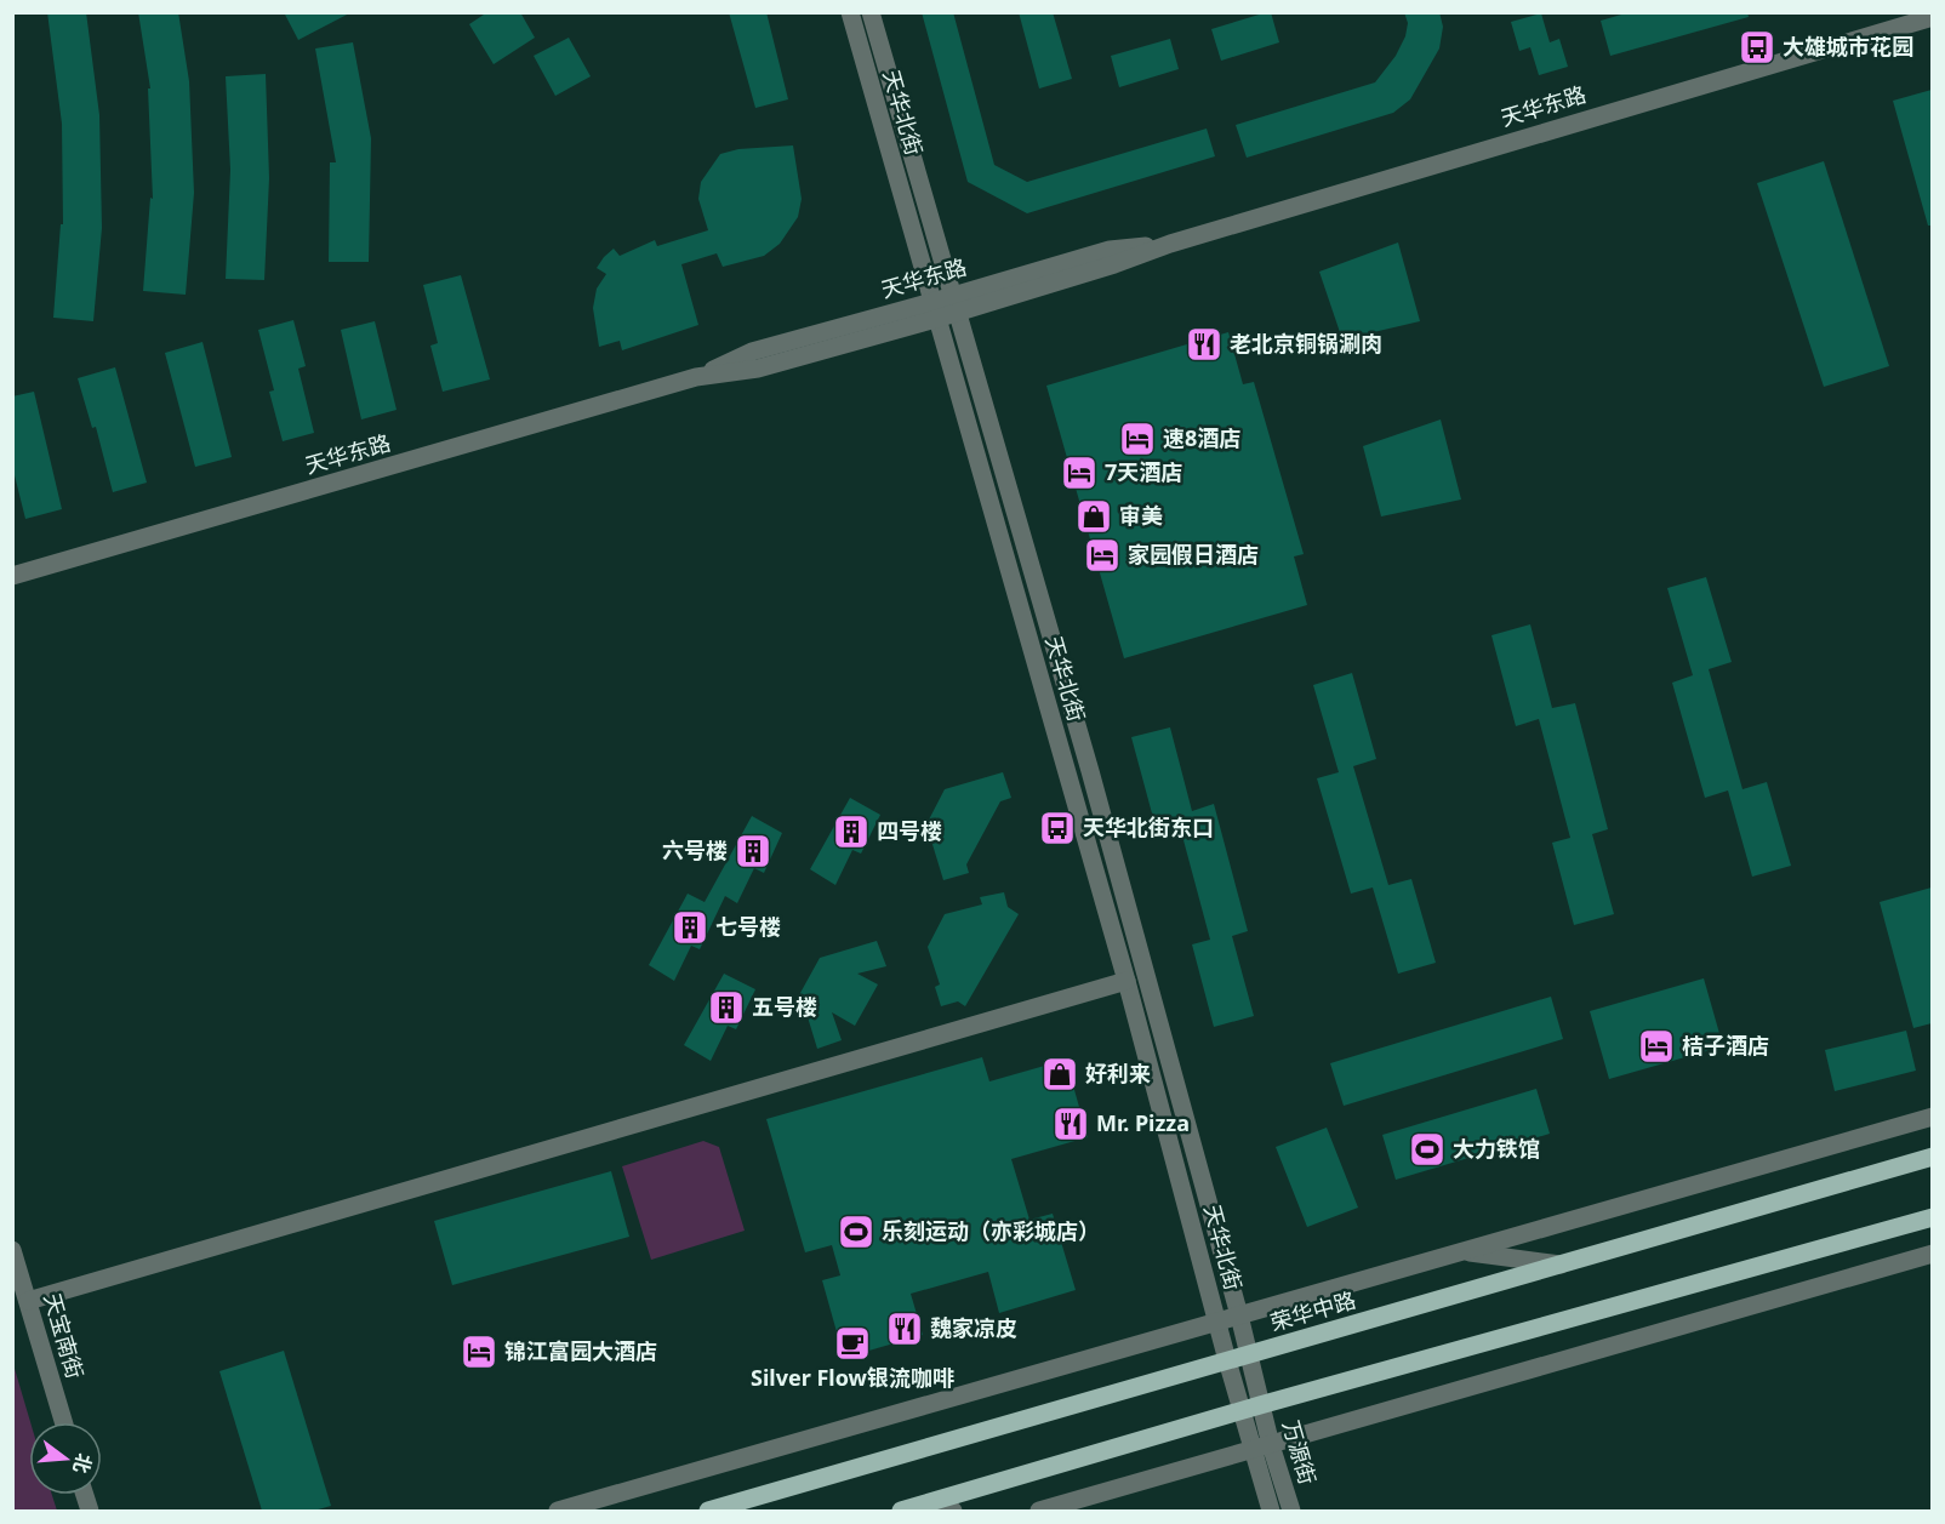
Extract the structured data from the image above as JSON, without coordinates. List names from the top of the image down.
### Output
{
  "streets": {
    "main road": ["荣华中路"],
    "street": [
      "天华东路",
      "天华北街",
      "天宝南街",
      "万源街"
    ]
  },
  "crossings": [
    ["天华东路", "天华北街"],
    ["天华北街", "荣华中路"],
    ["天华北街", "万源街"]
  ],
  "places": {
    "bus stop": ["大雄城市花园", "天华北街东口"],
    "restaurant": ["老北京铜锅涮肉", "Mr. Pizza", "魏家凉皮"],
    "hotel": [
      "速8酒店",
      "7天酒店",
      "家园假日酒店",
      "桔子酒店",
      "锦江富园大酒店"
    ],
    "shop": ["审美", "好利来"],
    "building": [
      "四号楼",
      "六号楼",
      "七号楼",
      "五号楼"
    ],
    "sports": ["大力铁馆", "乐刻运动（亦彩城店）"],
    "cafe": ["Silver Flow银流咖啡"]
  },
  "north": "right"
}
